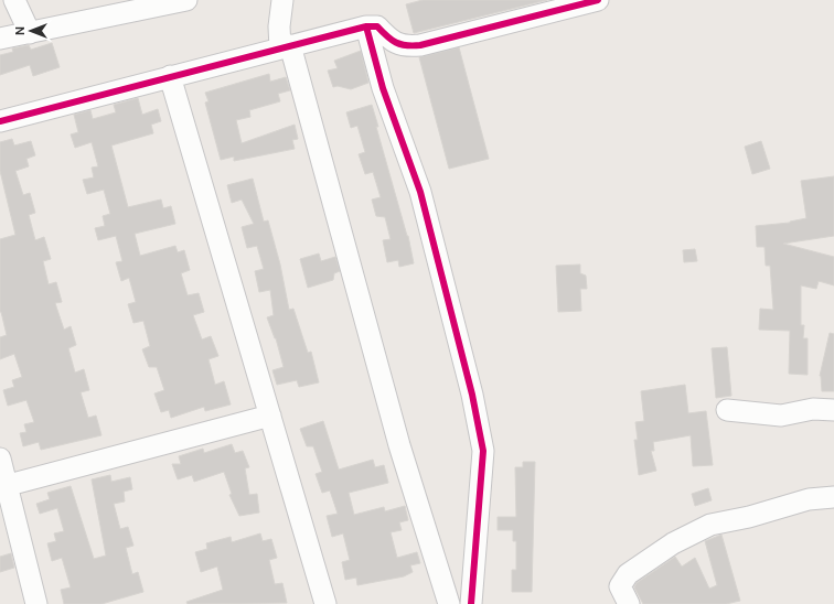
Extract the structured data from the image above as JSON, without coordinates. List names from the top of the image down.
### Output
{
  "north": "left"
}
